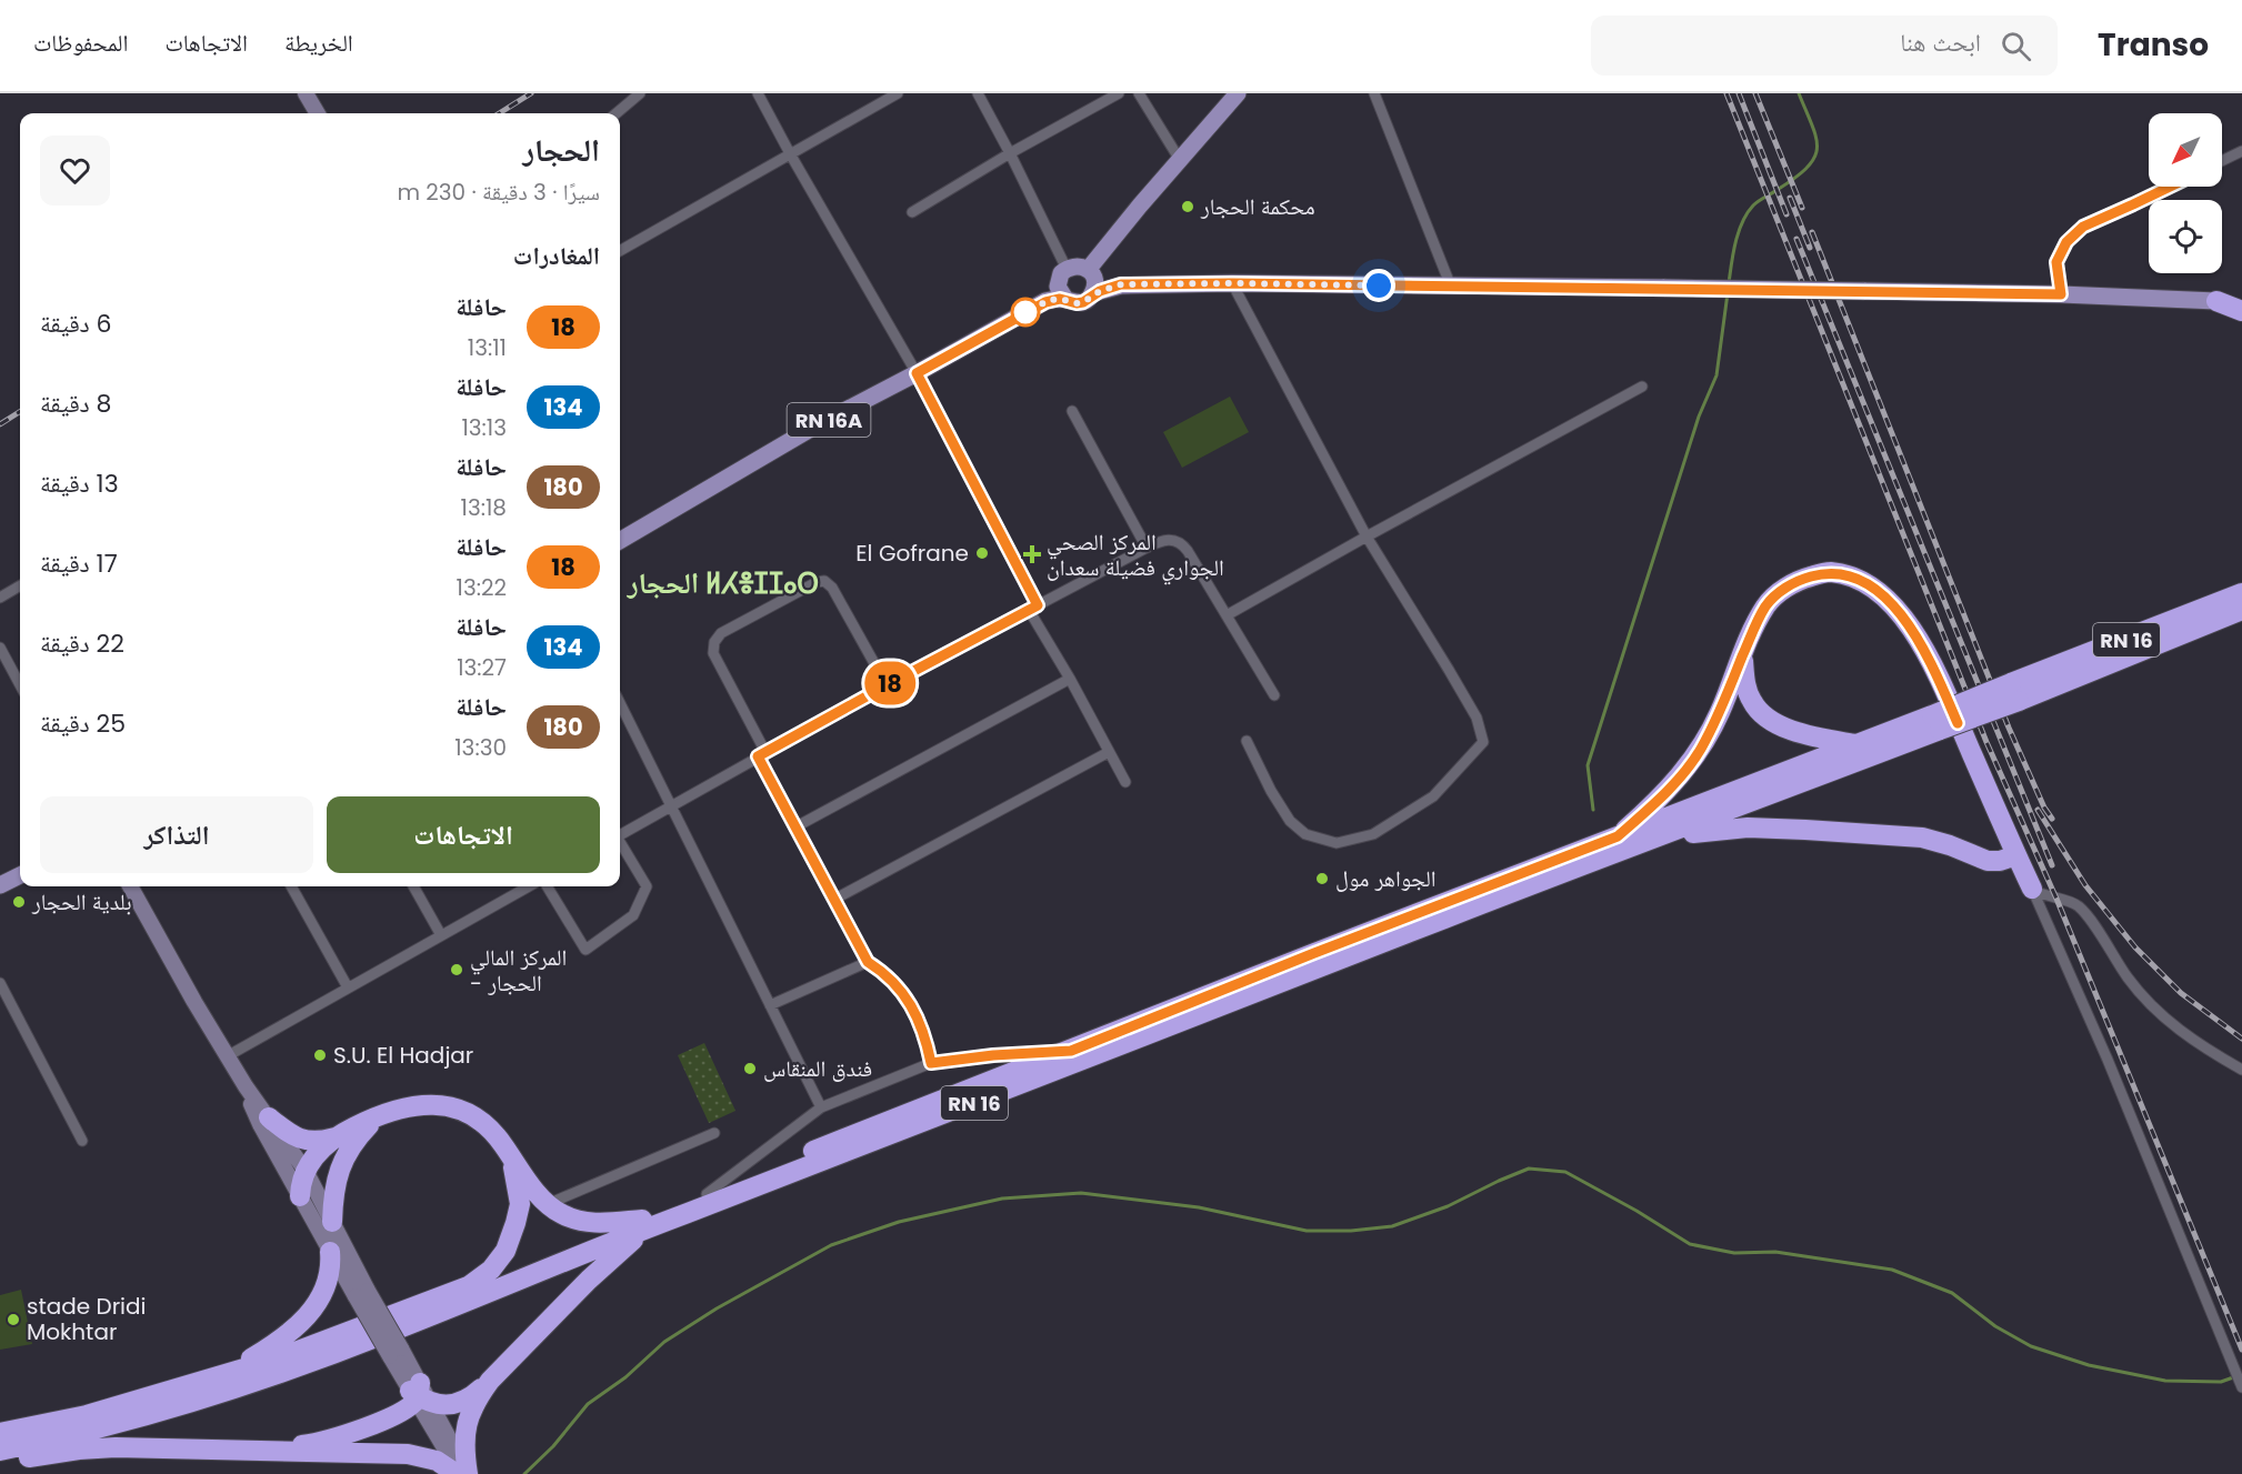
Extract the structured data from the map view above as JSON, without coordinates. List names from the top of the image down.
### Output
{
  "streets": {
    "highway": ["RN 16"],
    "main road": ["RN 16A"]
  },
  "districts": ["الحجار ⵍⵃⴻⵊⵊⴰⵔ"],
  "places": {
    "other": [
      "محكمة الحجار",
      "El Gofrane",
      "الجواهر مول",
      "بلدية الحجار",
      "المركز المالي - الحجار",
      "S.U. El Hadjar",
      "فندق المنقاس",
      "stade Dridi Mokhtar"
    ],
    "health": ["المركز الصحي الجواري فضيلة سعدان"]
  },
  "lines": ["bus line 18"],
  "north": "bottom left",
  "page": {
    "header": "Transo",
    "search": "ابحث هنا",
    "nav": ["الخريطة", "الاتجاهات", "المحفوظات"],
    "on_map": "18",
    "heading": [
      ["الحجار", "سيرًا · 3 دقيقة · 230 m"],
      "المغادرات"
    ],
    "list": [
      {
        "mark": "18",
        "name": "حافلة",
        "note": "13:11",
        "value": "6 دقيقة"
      },
      {
        "mark": "134",
        "name": "حافلة",
        "note": "13:13",
        "value": "8 دقيقة"
      },
      {
        "mark": "180",
        "name": "حافلة",
        "note": "13:18",
        "value": "13 دقيقة"
      },
      {
        "mark": "18",
        "name": "حافلة",
        "note": "13:22",
        "value": "17 دقيقة"
      },
      {
        "mark": "134",
        "name": "حافلة",
        "note": "13:27",
        "value": "22 دقيقة"
      },
      {
        "mark": "180",
        "name": "حافلة",
        "note": "13:30",
        "value": "25 دقيقة"
      }
    ],
    "buttons": ["الاتجاهات", "التذاكر"]
  }
}
